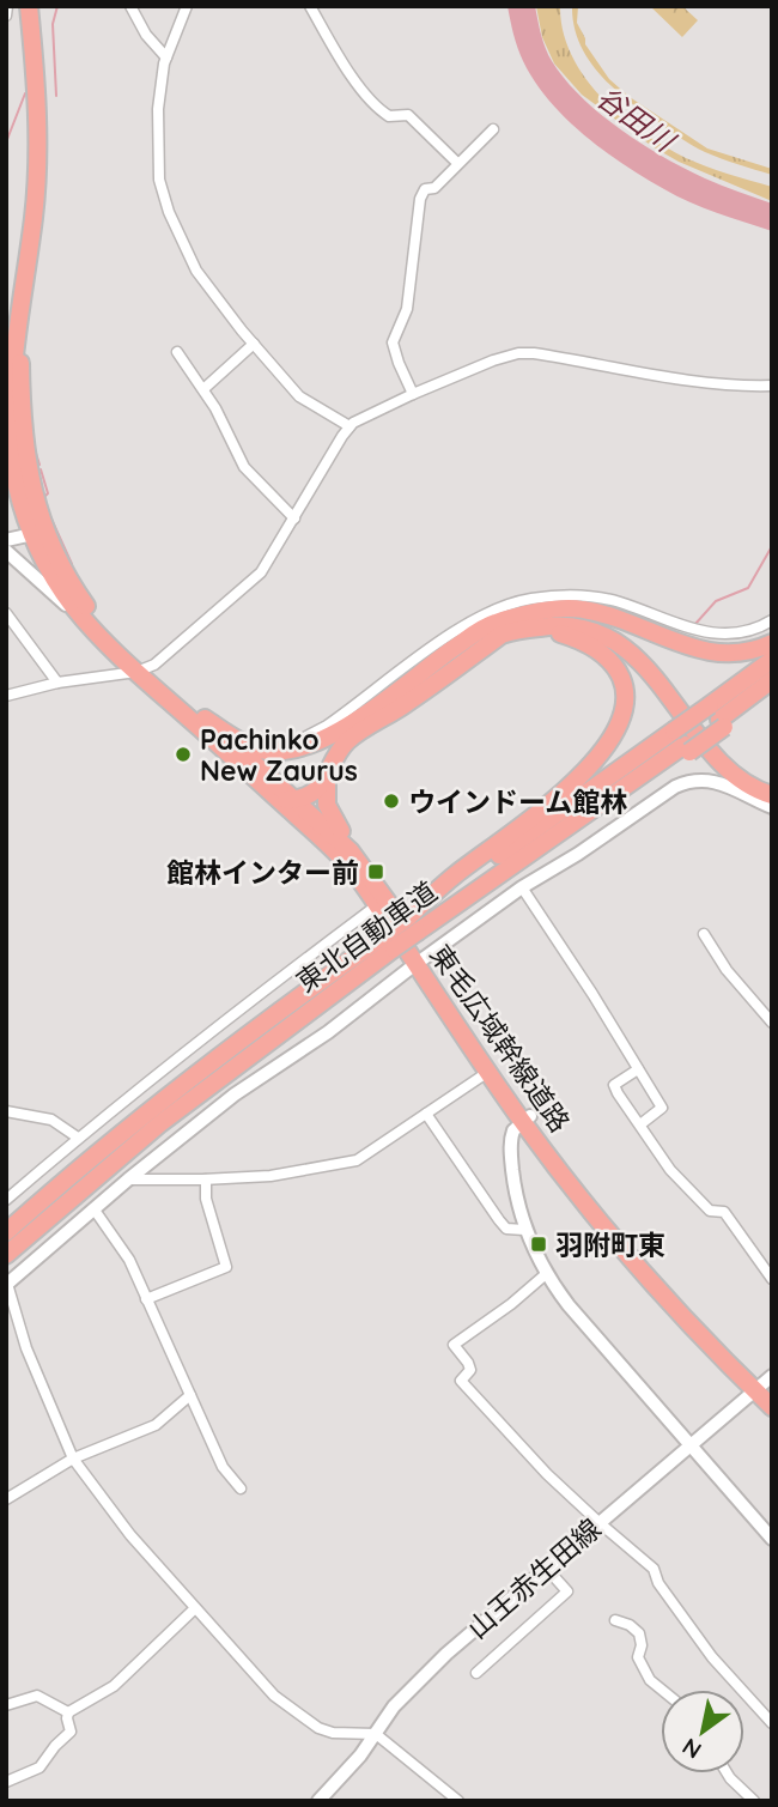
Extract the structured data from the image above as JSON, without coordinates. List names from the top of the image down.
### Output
{
  "streets": {
    "highway": ["東北自動車道", "東毛広域幹線道路"],
    "street": ["山王赤生田線"]
  },
  "crossings": [
    ["東毛広域幹線道路", "山王赤生田線"]
  ],
  "water": ["谷田川"],
  "places": {
    "other": ["Pachinko New Zaurus", "ウインドーム館林"],
    "transit": ["館林インター前", "羽附町東"]
  },
  "north": "bottom left"
}
